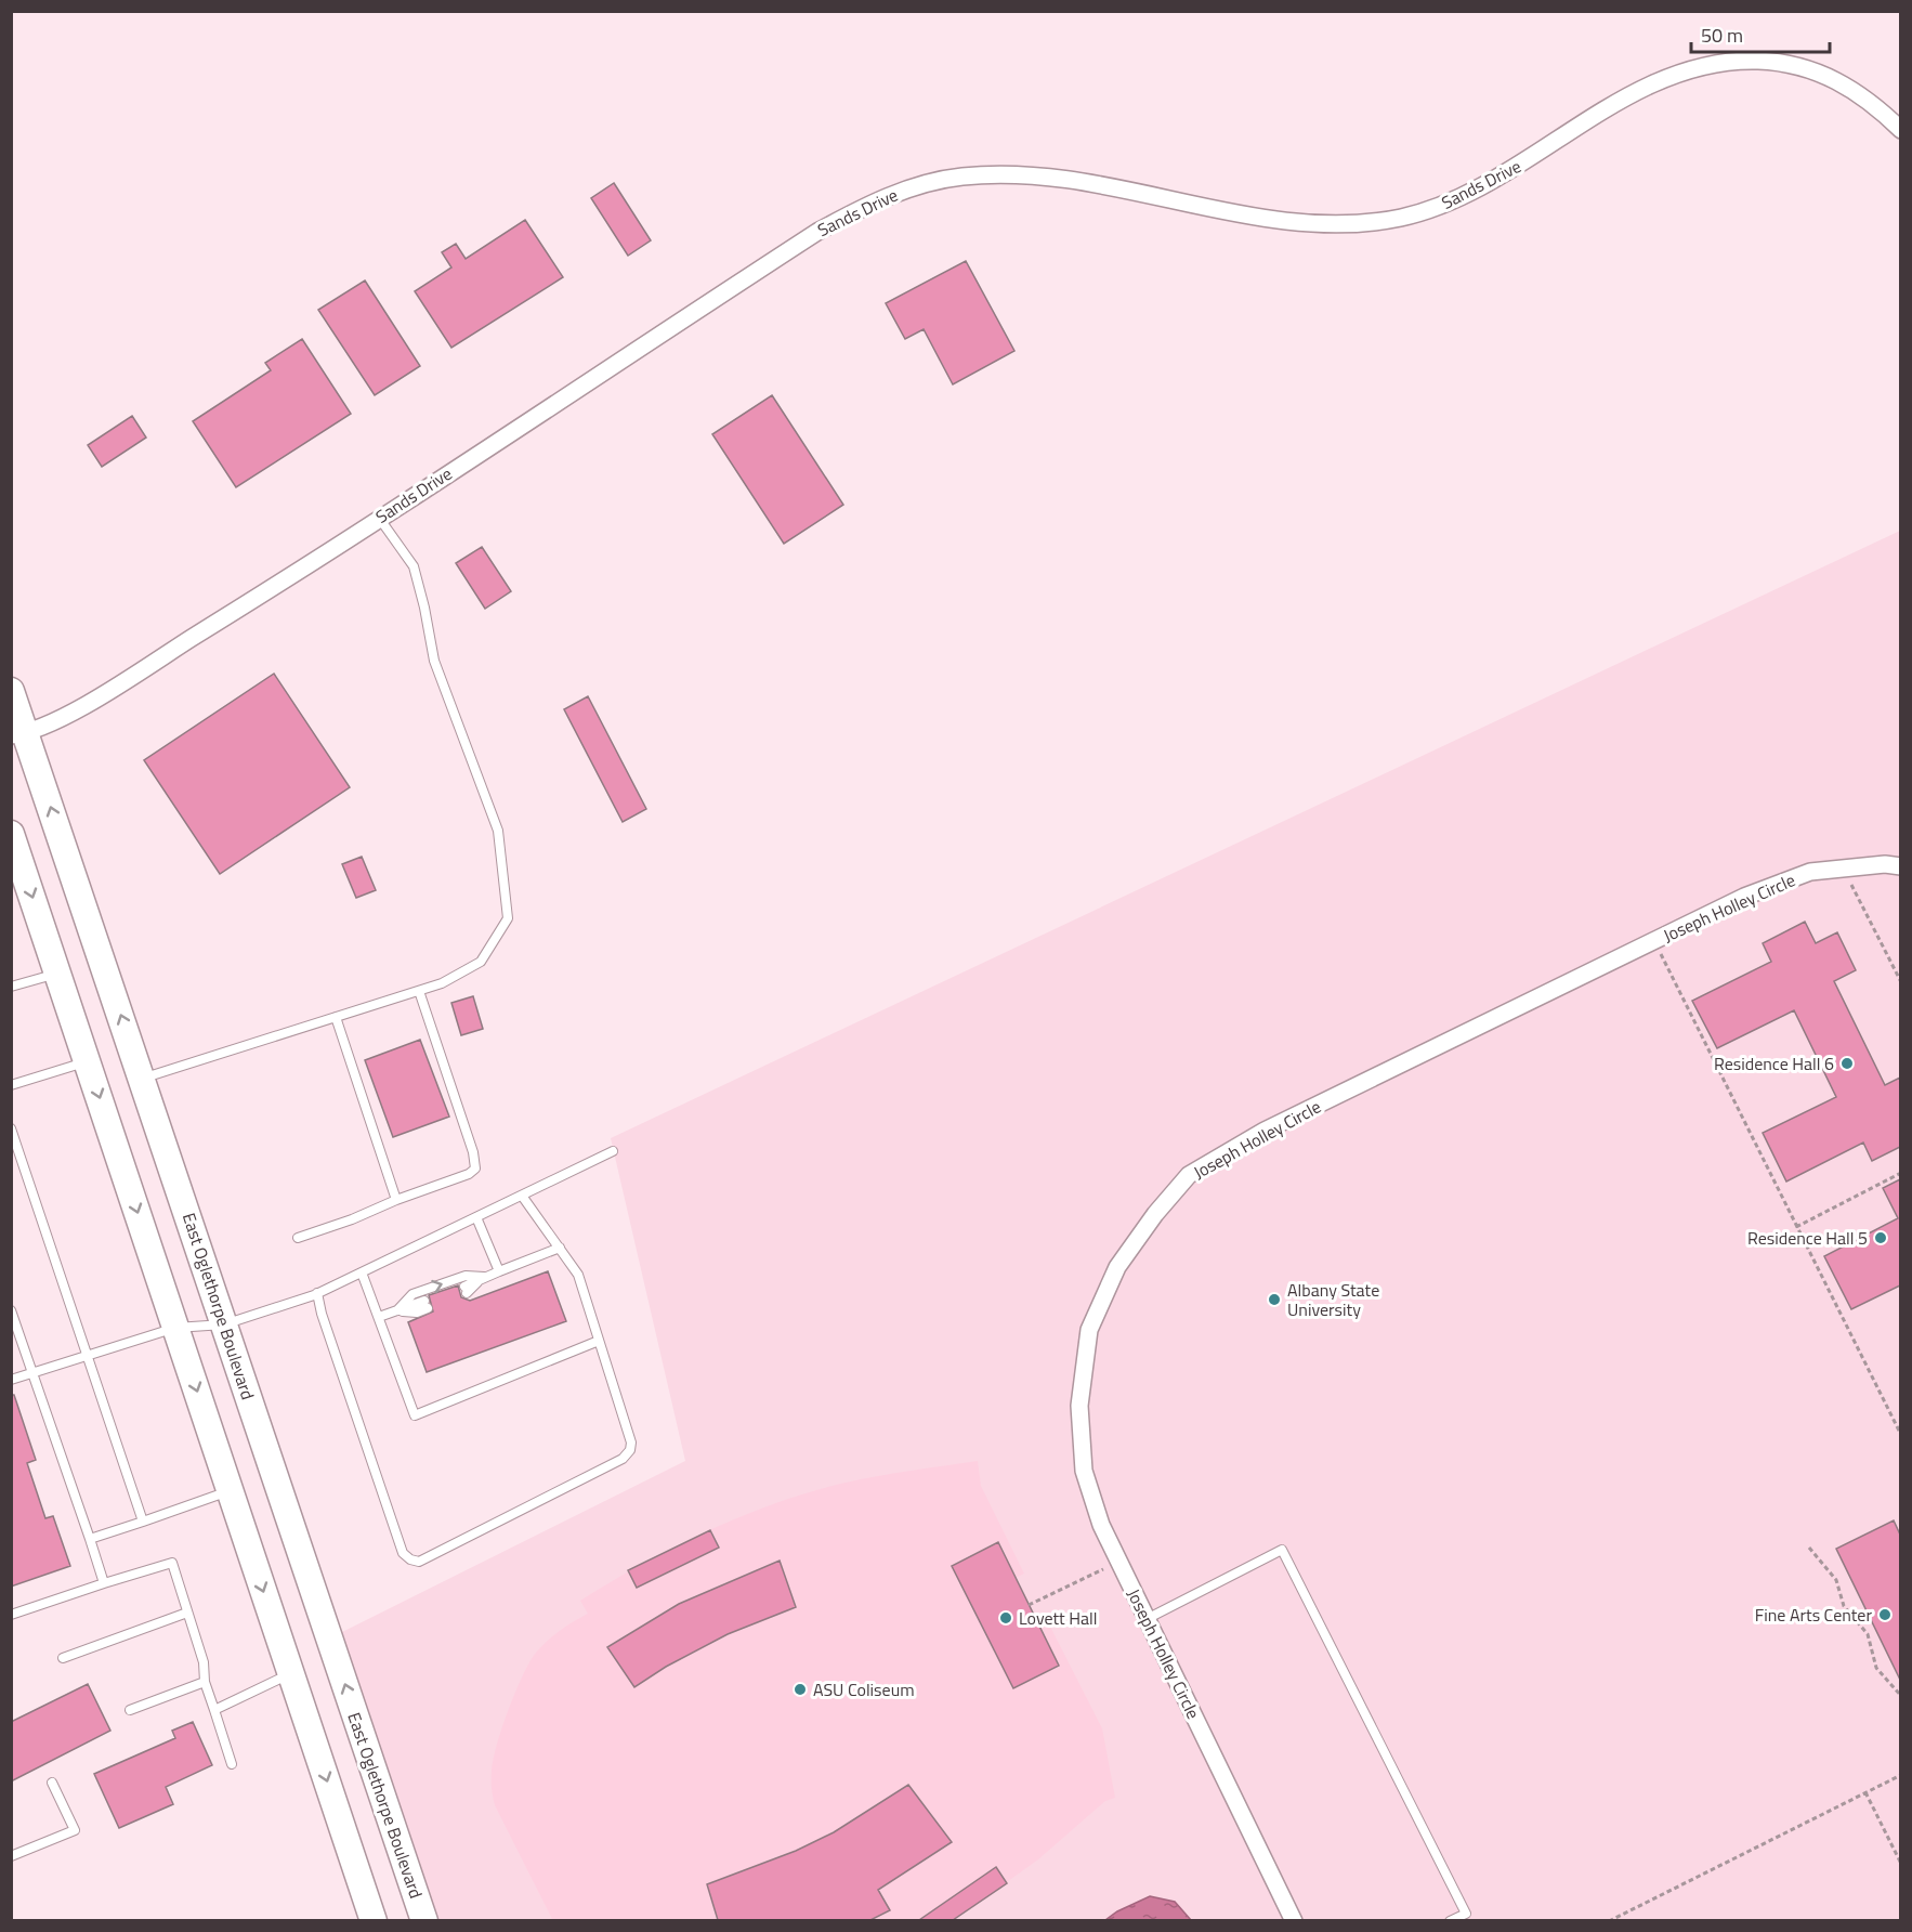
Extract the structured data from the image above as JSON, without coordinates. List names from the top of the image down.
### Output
{
  "streets": {
    "main road": ["East Oglethorpe Boulevard"],
    "street": ["Sands Drive", "Joseph Holley Circle"]
  },
  "crossings": [
    ["Sands Drive", "East Oglethorpe Boulevard"]
  ],
  "places": [
    "Residence Hall 6",
    "Residence Hall 5",
    "Albany State University",
    "Fine Arts Center",
    "Lovett Hall",
    "ASU Coliseum"
  ],
  "scale_bar": "50 m"
}
